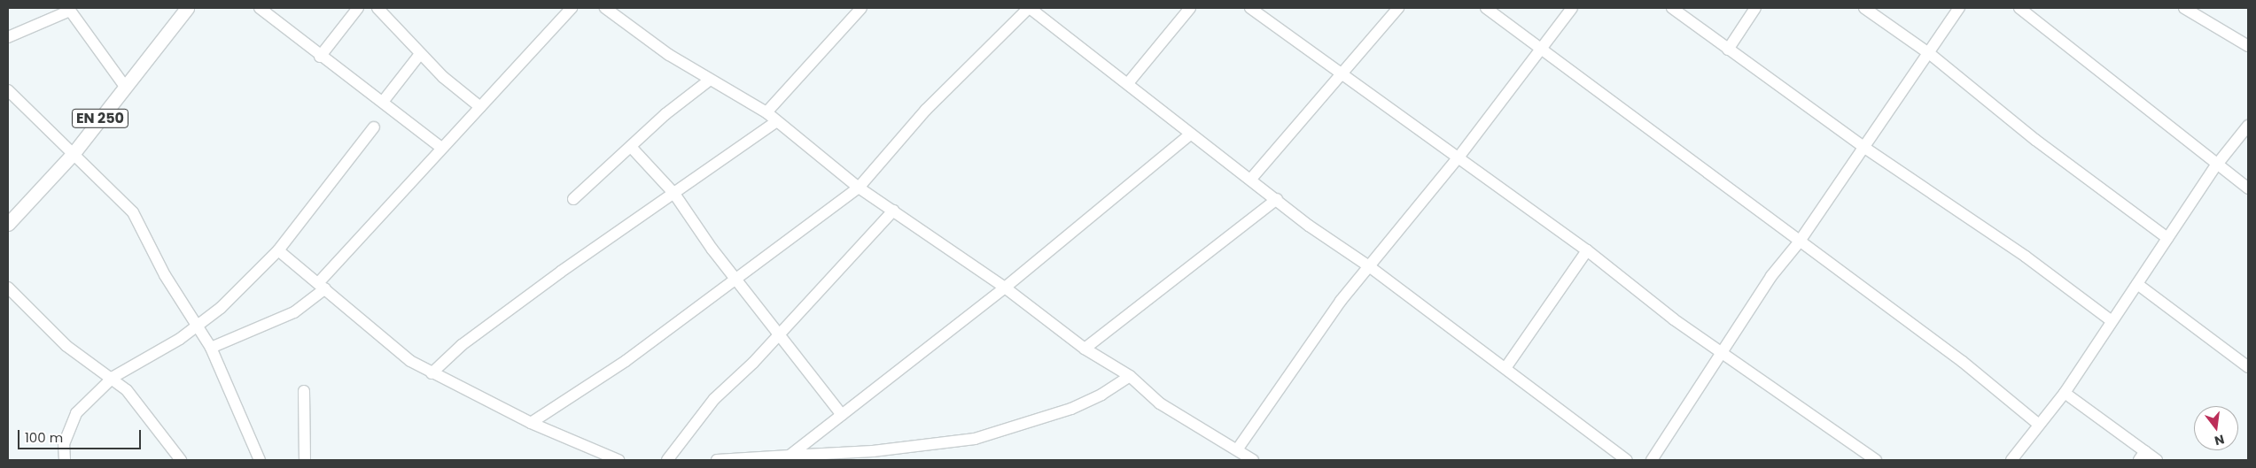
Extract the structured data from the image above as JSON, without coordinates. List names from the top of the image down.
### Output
{
  "streets": {
    "main road": ["EN 250"]
  },
  "scale_bar": "100 m",
  "north": "bottom"
}
